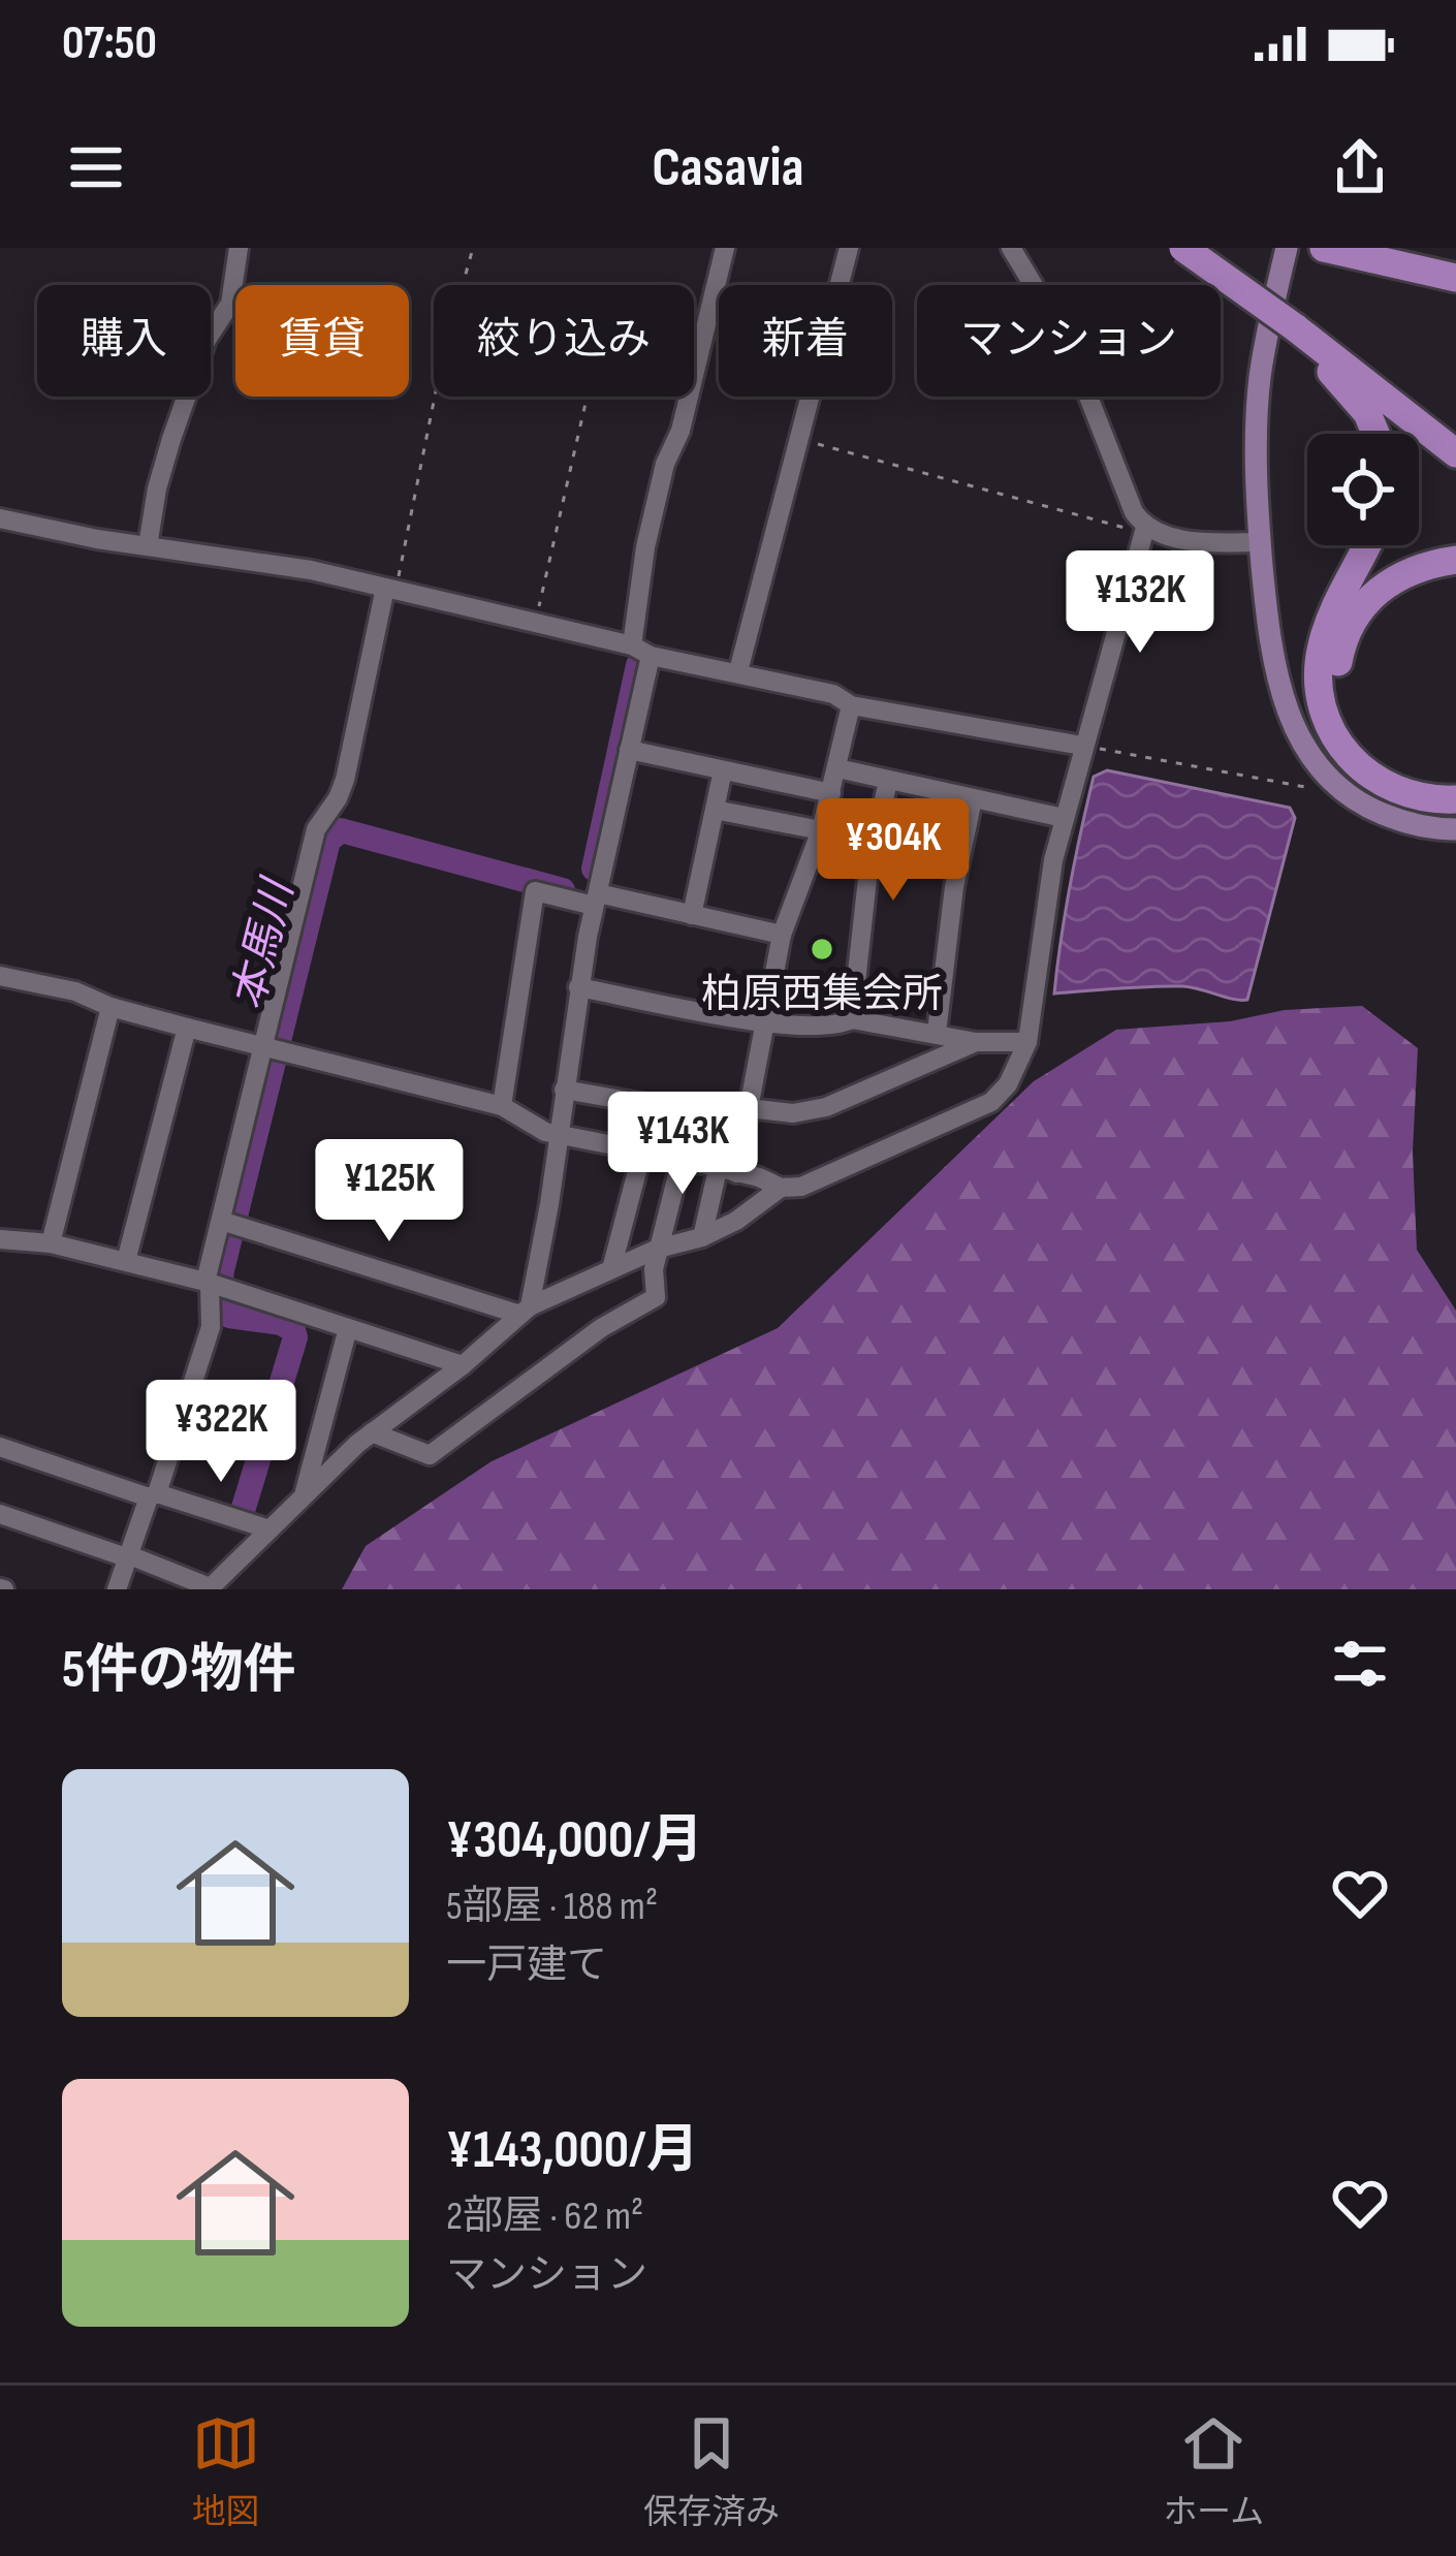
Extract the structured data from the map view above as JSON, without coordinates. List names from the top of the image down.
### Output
{
  "water": ["本馬川"],
  "places": ["柏原西集会所"],
  "page": {
    "status": "07:50",
    "header": "Casavia",
    "chip": [
      "購入",
      "賃貸",
      "絞り込み",
      "新着",
      "マンション"
    ],
    "price": [
      "¥132K",
      "¥304K",
      "¥143K",
      "¥125K",
      "¥322K"
    ],
    "heading": "5件の物件",
    "list": [
      {
        "name": "¥304,000/月",
        "note": "5部屋 · 188 m² · 一戸建て"
      },
      {
        "name": "¥143,000/月",
        "note": "2部屋 · 62 m² · マンション"
      }
    ],
    "tabs": ["地図", "保存済み", "ホーム"]
  }
}
